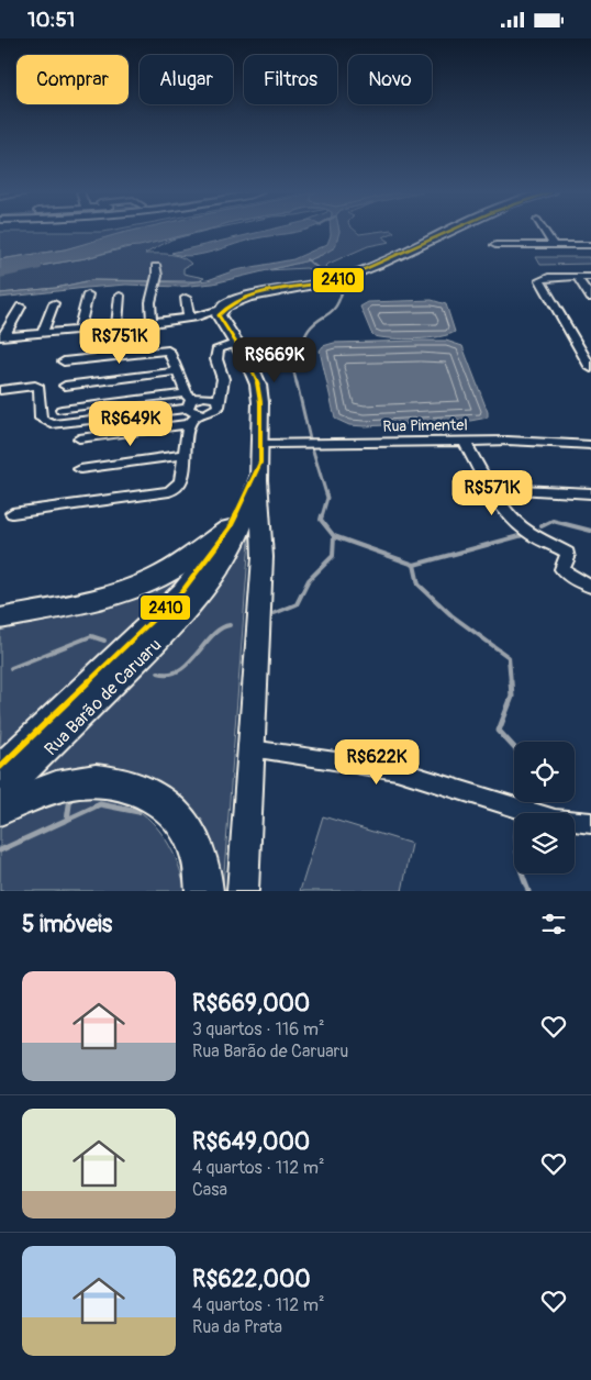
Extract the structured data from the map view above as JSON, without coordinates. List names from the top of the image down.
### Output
{
  "streets": {
    "street": ["Rua Pimentel", "Rua Barão de Caruaru"]
  },
  "crossings": [
    ["Rua Pimentel", "Rua Barão de Caruaru"]
  ],
  "lines": ["transit line 2410"],
  "page": {
    "status": "10:51",
    "chip": [
      "Comprar",
      "Alugar",
      "Filtros",
      "Novo"
    ],
    "price": [
      "R$751K",
      "R$669K",
      "R$649K",
      "R$571K",
      "R$622K"
    ],
    "heading": "5 imóveis",
    "list": [
      {
        "name": "R$669,000",
        "note": "3 quartos · 116 m² · Rua Barão de Caruaru"
      },
      {
        "name": "R$649,000",
        "note": "4 quartos · 112 m² · Casa"
      },
      {
        "name": "R$622,000",
        "note": "4 quartos · 112 m² · Rua da Prata"
      }
    ]
  }
}
